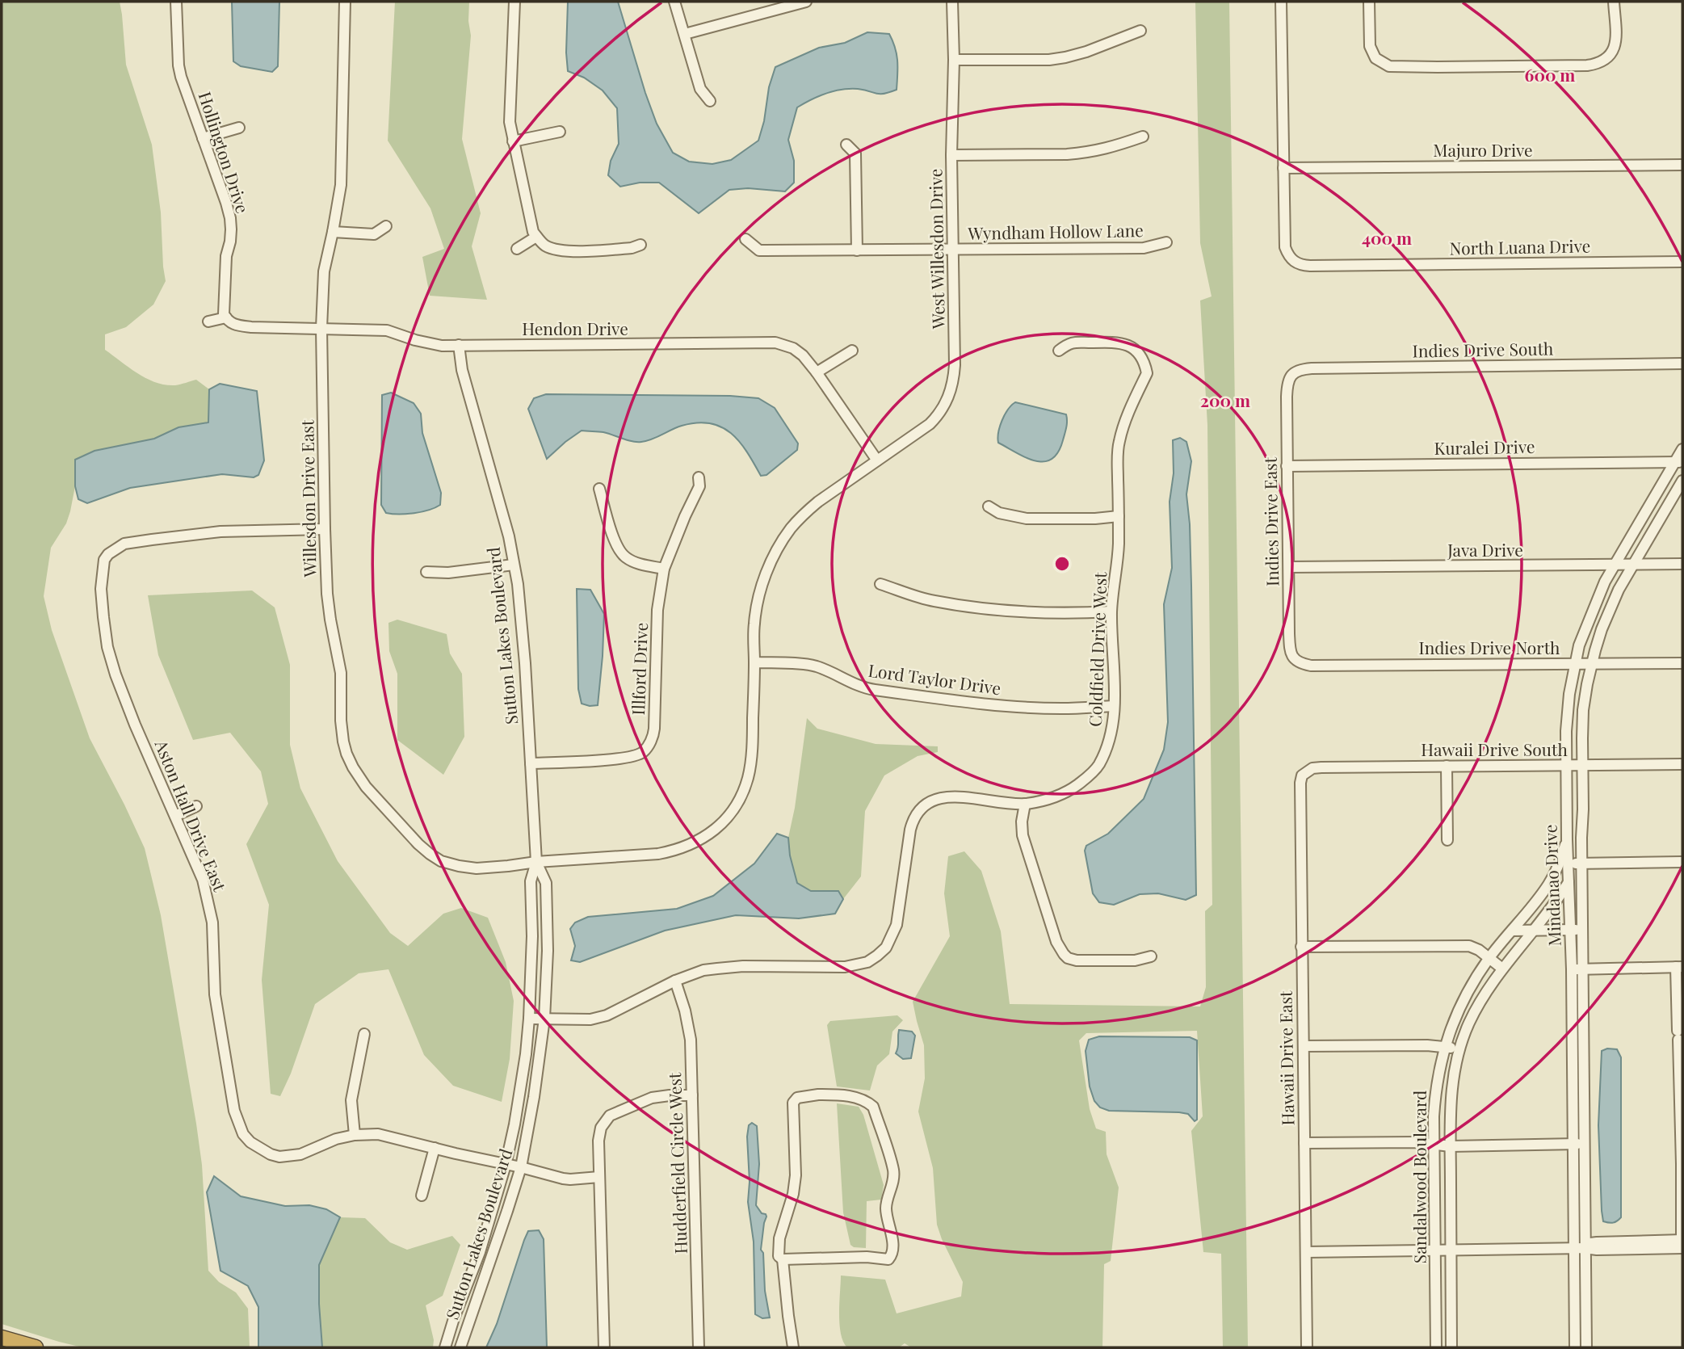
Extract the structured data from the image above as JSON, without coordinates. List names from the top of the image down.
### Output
{
  "streets": {
    "street": [
      "Majuro Drive",
      "Hollington Drive",
      "Wyndham Hollow Lane",
      "North Luana Drive",
      "West Willesdon Drive",
      "Hendon Drive",
      "Indies Drive South",
      "Kuralei Drive",
      "Willesdon Drive East",
      "Indies Drive East",
      "Java Drive",
      "Sutton Lakes Boulevard",
      "Indies Drive North",
      "Coldfield Drive West",
      "Illford Drive",
      "Lord Taylor Drive",
      "Hawaii Drive South",
      "Aston Hall Drive East",
      "Mindanao Drive",
      "Hawaii Drive East",
      "Hudderfield Circle West",
      "Sandalwood Boulevard"
    ]
  },
  "crossings": [
    ["Majuro Drive", "North Luana Drive"],
    ["Hollington Drive", "Hendon Drive"],
    ["Wyndham Hollow Lane", "West Willesdon Drive"],
    ["West Willesdon Drive", "Hendon Drive"],
    ["West Willesdon Drive", "Willesdon Drive East"],
    ["West Willesdon Drive", "Lord Taylor Drive"],
    ["Hendon Drive", "Willesdon Drive East"],
    ["Hendon Drive", "Sutton Lakes Boulevard"],
    ["Indies Drive South", "Indies Drive East"],
    ["Kuralei Drive", "Indies Drive East"],
    ["Kuralei Drive", "Mindanao Drive"],
    ["Willesdon Drive East", "Sutton Lakes Boulevard"],
    ["Willesdon Drive East", "Lord Taylor Drive"],
    ["Willesdon Drive East", "Aston Hall Drive East"],
    ["Indies Drive East", "Java Drive"],
    ["Indies Drive East", "Indies Drive North"],
    ["Java Drive", "Mindanao Drive"],
    ["Sutton Lakes Boulevard", "Coldfield Drive West"],
    ["Sutton Lakes Boulevard", "Illford Drive"],
    ["Indies Drive North", "Mindanao Drive"],
    ["Coldfield Drive West", "Lord Taylor Drive"],
    ["Coldfield Drive West", "Hudderfield Circle West"],
    ["Hawaii Drive South", "Mindanao Drive"],
    ["Hawaii Drive South", "Hawaii Drive East"],
    ["Mindanao Drive", "Sandalwood Boulevard"]
  ],
  "rings": ["600 m", "400 m", "200 m"]
}
